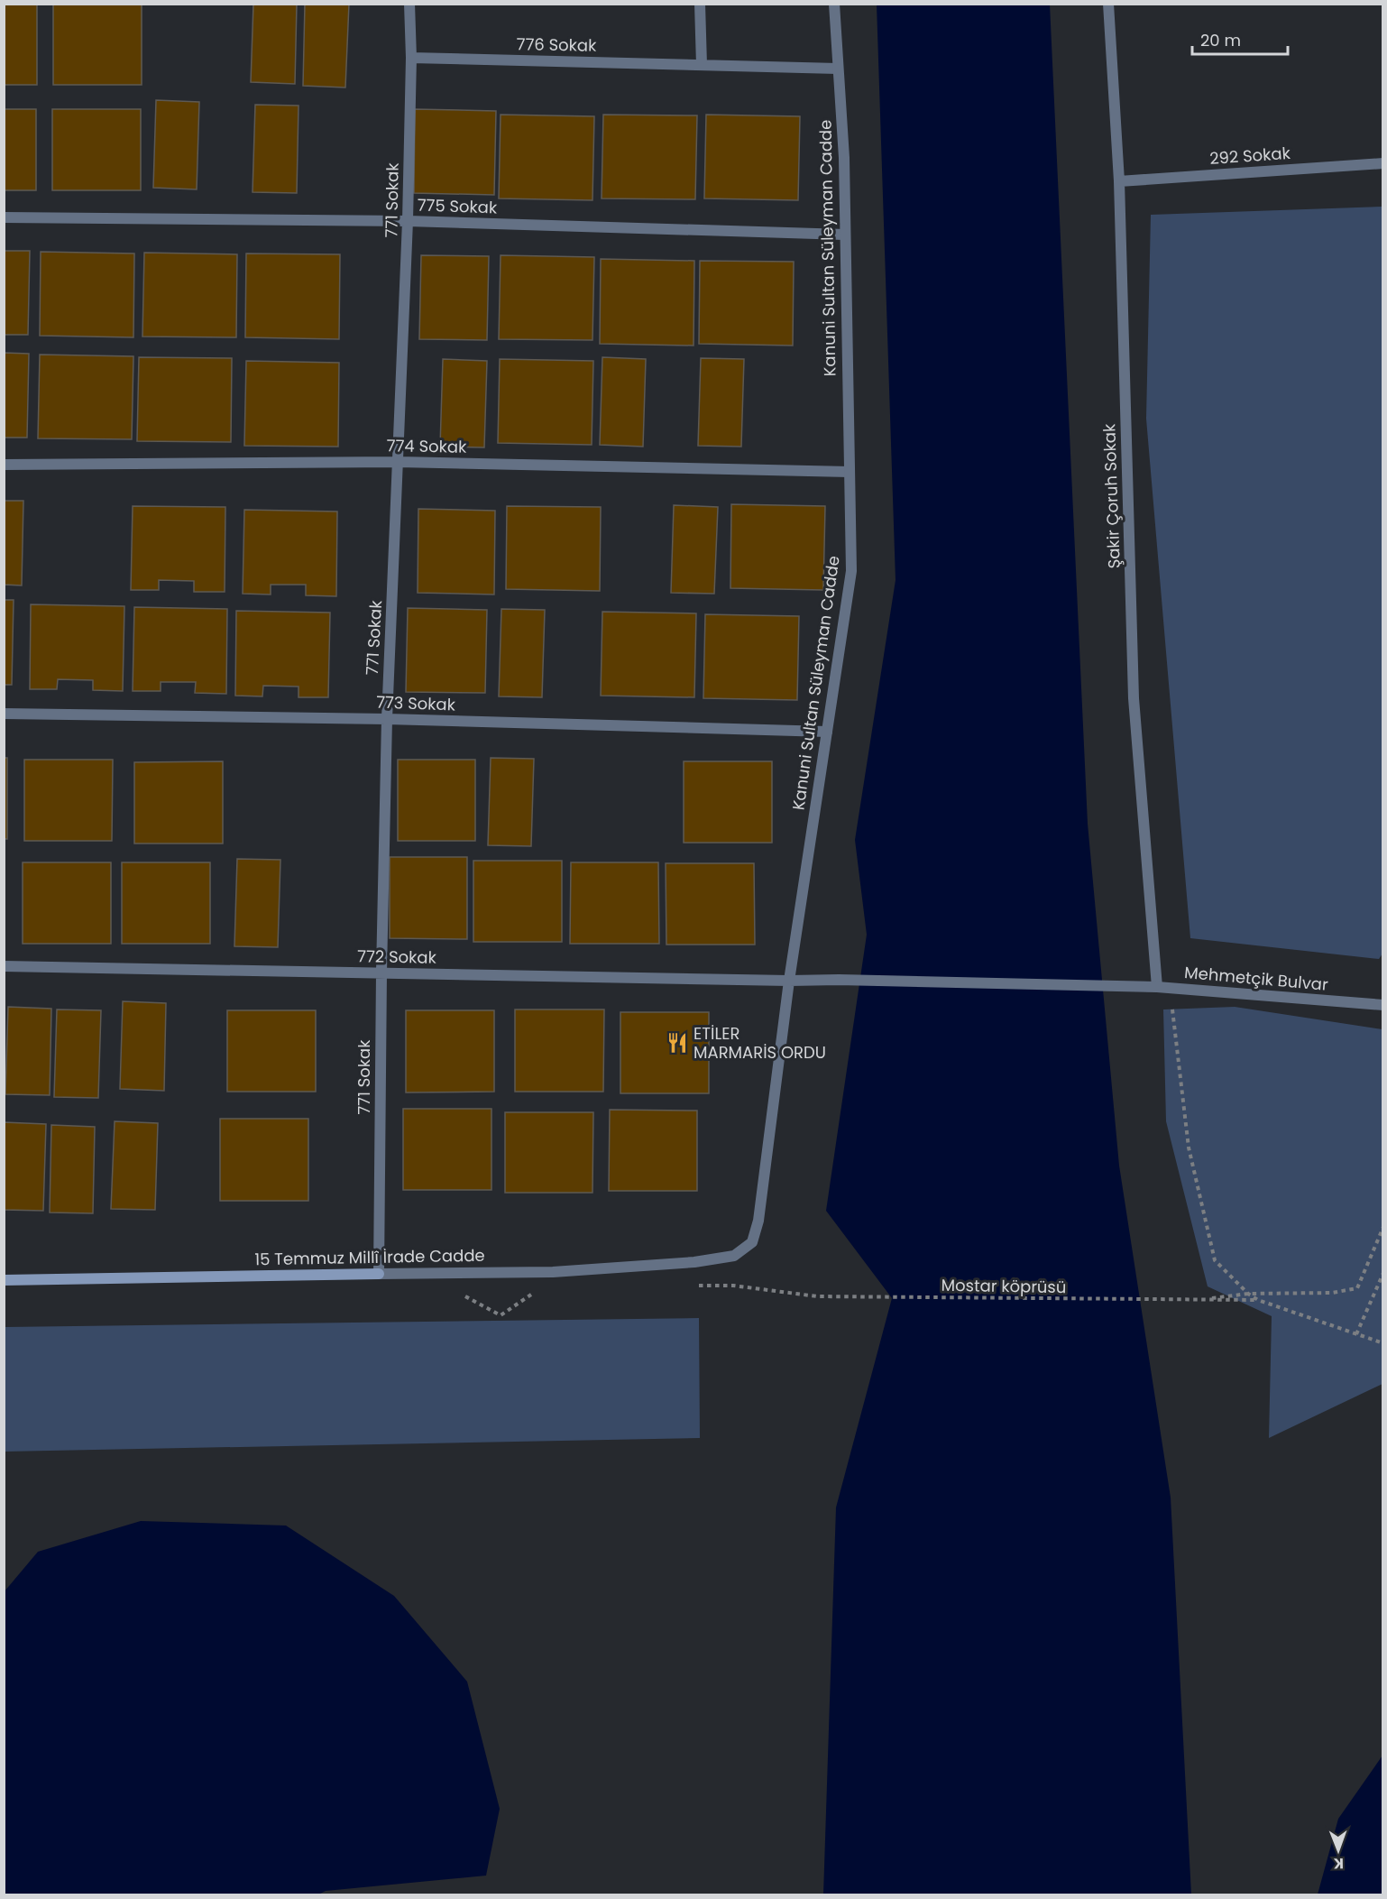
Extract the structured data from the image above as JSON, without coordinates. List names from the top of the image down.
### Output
{
  "streets": {
    "main road": ["15 Temmuz Millî İrade Cadde"],
    "street": [
      "776 Sokak",
      "292 Sokak",
      "771 Sokak",
      "775 Sokak",
      "Kanuni Sultan Süleyman Cadde",
      "774 Sokak",
      "Şakir Çoruh Sokak",
      "773 Sokak",
      "772 Sokak",
      "Mehmetçik Bulvar"
    ],
    "path": ["Mostar köprüsü"]
  },
  "crossings": [
    ["776 Sokak", "771 Sokak"],
    ["776 Sokak", "Kanuni Sultan Süleyman Cadde"],
    ["292 Sokak", "Şakir Çoruh Sokak"],
    ["771 Sokak", "775 Sokak"],
    ["771 Sokak", "774 Sokak"],
    ["771 Sokak", "773 Sokak"],
    ["771 Sokak", "772 Sokak"],
    ["771 Sokak", "15 Temmuz Millî İrade Cadde"],
    ["775 Sokak", "Kanuni Sultan Süleyman Cadde"],
    ["Kanuni Sultan Süleyman Cadde", "774 Sokak"],
    ["Kanuni Sultan Süleyman Cadde", "773 Sokak"],
    ["Kanuni Sultan Süleyman Cadde", "772 Sokak"],
    ["Kanuni Sultan Süleyman Cadde", "Mehmetçik Bulvar"],
    ["Kanuni Sultan Süleyman Cadde", "15 Temmuz Millî İrade Cadde"],
    ["Şakir Çoruh Sokak", "Mehmetçik Bulvar"],
    ["772 Sokak", "Mehmetçik Bulvar"]
  ],
  "places": {
    "restaurant": ["ETİLER MARMARİS ORDU"]
  },
  "scale_bar": "20 m",
  "north": "bottom"
}
